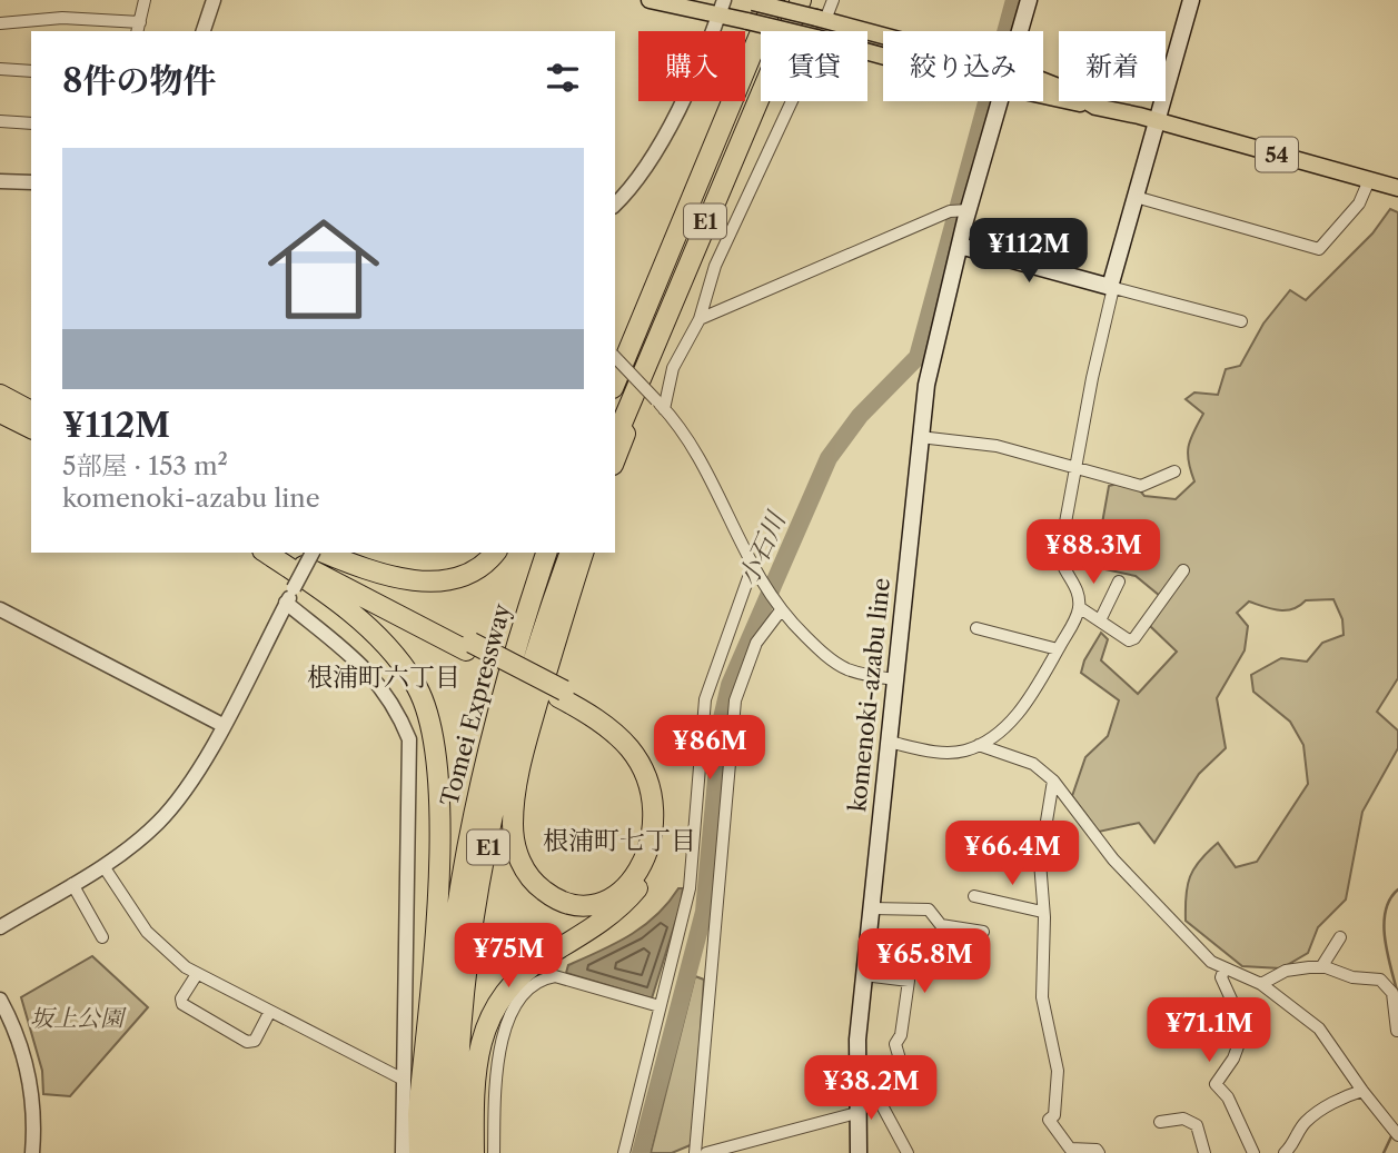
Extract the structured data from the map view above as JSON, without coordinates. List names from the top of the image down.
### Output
{
  "streets": {
    "highway": ["E1", "Tomei Expressway"],
    "main road": ["54", "komenoki-azabu line"]
  },
  "districts": ["根浦町六丁目", "根浦町七丁目"],
  "water": ["小石川"],
  "parks": ["坂上公園"],
  "page": {
    "chip": [
      "購入",
      "賃貸",
      "絞り込み",
      "新着"
    ],
    "heading": "8件の物件",
    "list": [
      {
        "name": "¥112M",
        "note": "5部屋 · 153 m² · komenoki-azabu line"
      }
    ],
    "price": [
      "¥112M",
      "¥88.3M",
      "¥86M",
      "¥66.4M",
      "¥75M",
      "¥65.8M",
      "¥71.1M",
      "¥38.2M"
    ]
  }
}
